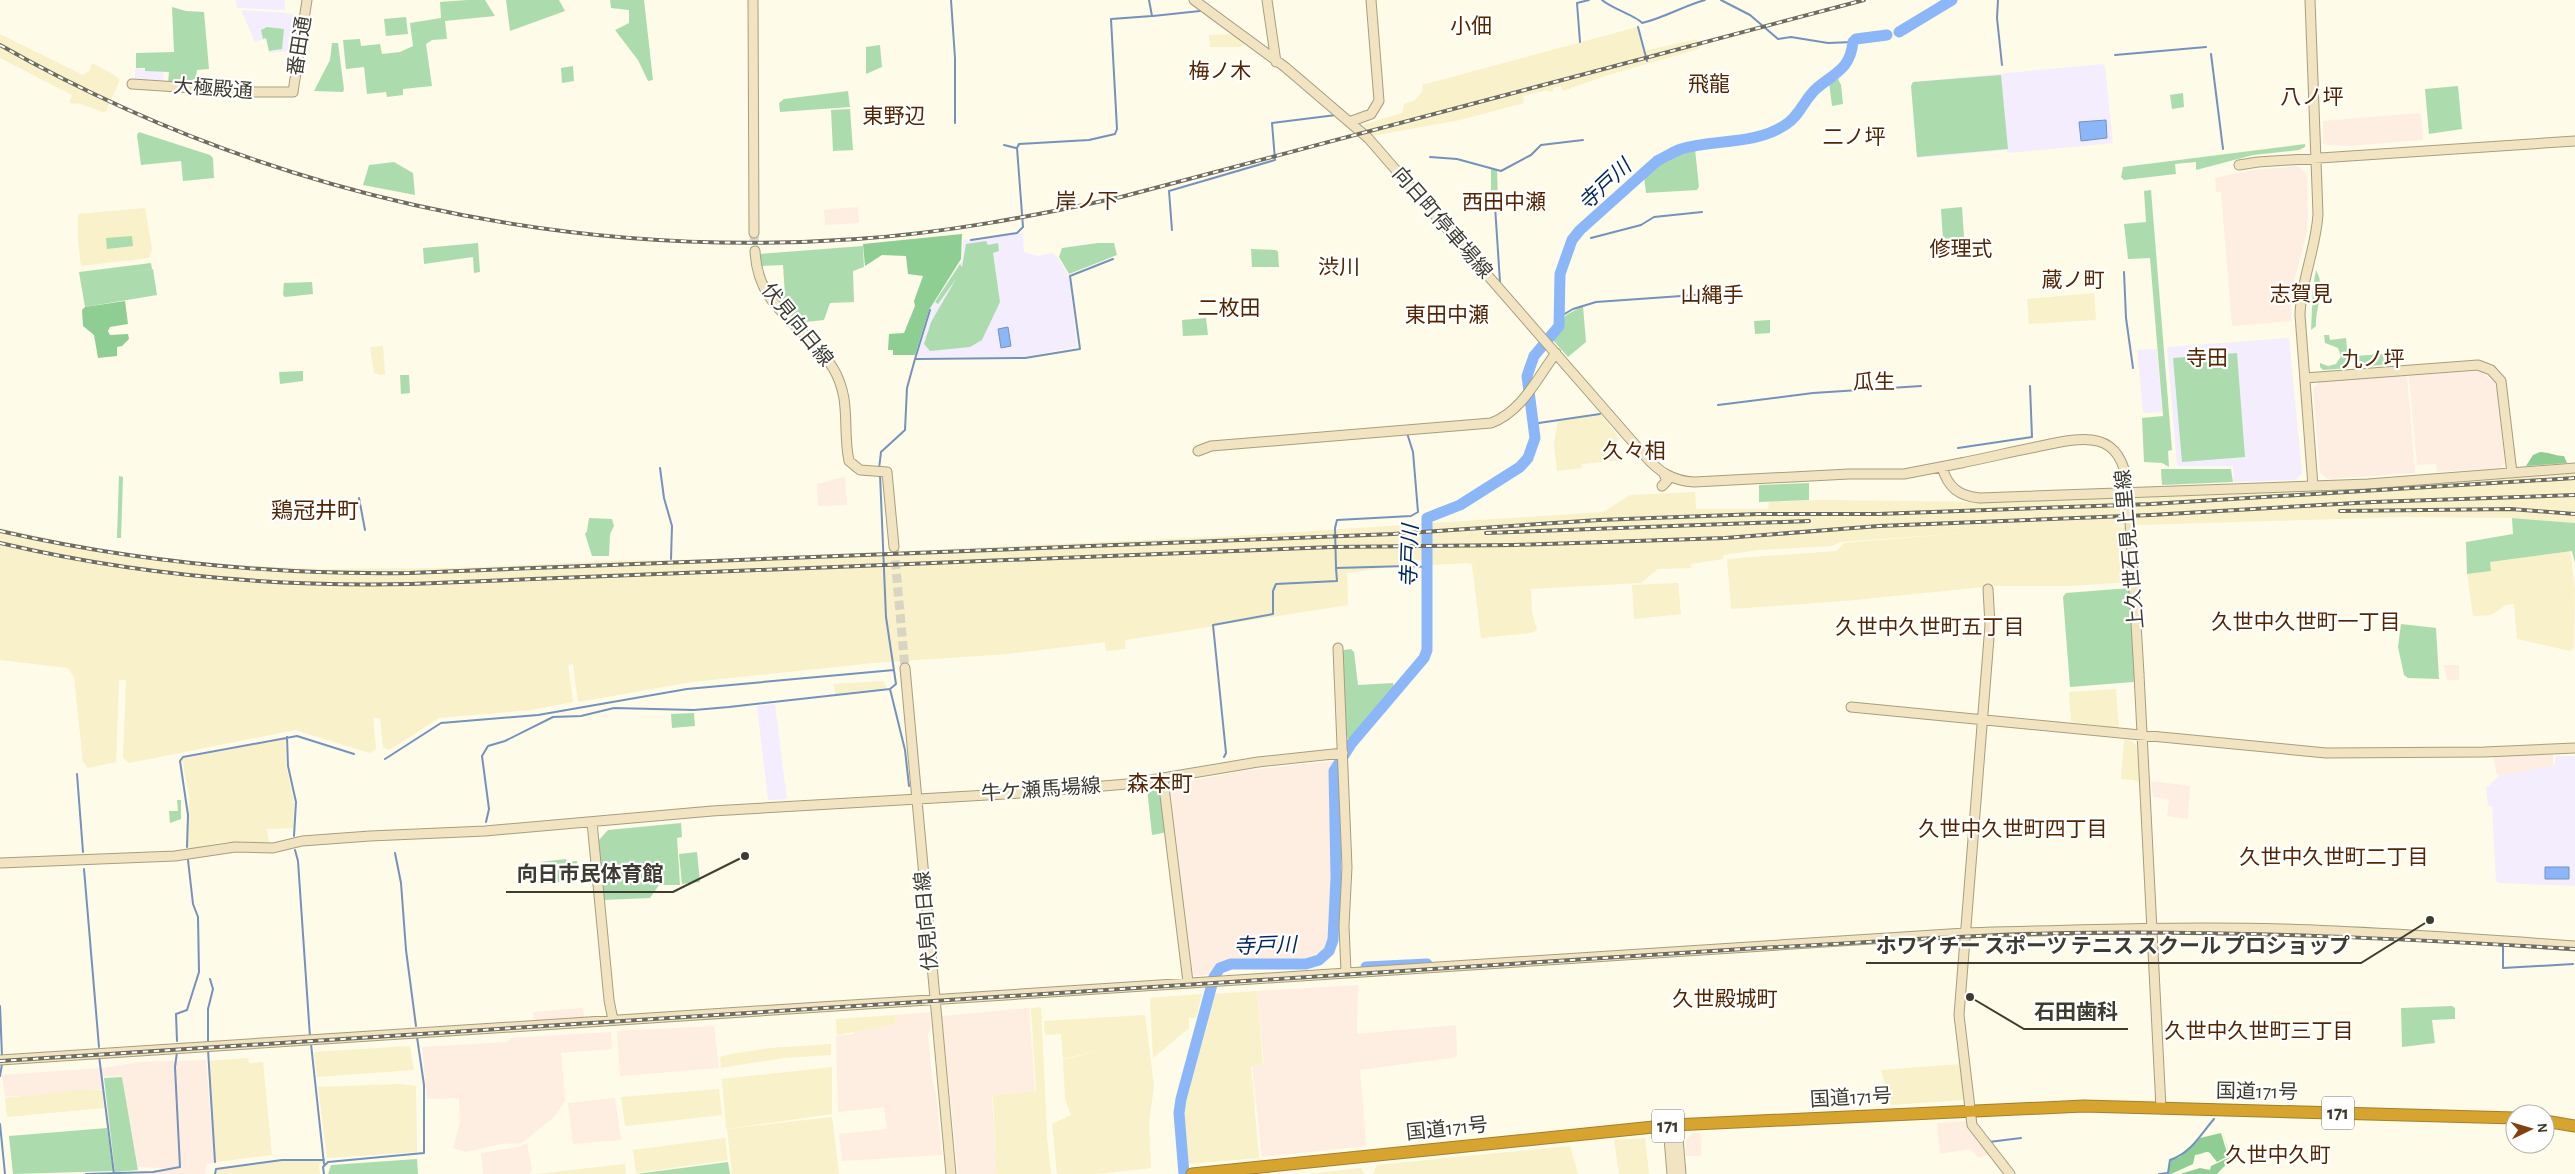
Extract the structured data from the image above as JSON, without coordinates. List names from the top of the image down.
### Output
{
  "streets": {
    "highway": ["国道171号", "171"],
    "street": [
      "番田通",
      "大極殿通",
      "向日町停車場線",
      "伏見向日線",
      "上久世石見上里線",
      "牛ケ瀬馬場線"
    ]
  },
  "crossings": [
    ["番田通", "大極殿通"],
    ["向日町停車場線", "上久世石見上里線"],
    ["伏見向日線", "牛ケ瀬馬場線"],
    ["上久世石見上里線", "国道171号"]
  ],
  "districts": [
    "小佃",
    "梅ノ木",
    "飛龍",
    "八ノ坪",
    "東野辺",
    "二ノ坪",
    "岸ノ下",
    "西田中瀬",
    "修理式",
    "渋川",
    "蔵ノ町",
    "志賀見",
    "山縄手",
    "二枚田",
    "東田中瀬",
    "寺田",
    "九ノ坪",
    "瓜生",
    "久々相",
    "鶏冠井町",
    "久世中久世町一丁目",
    "久世中久世町五丁目",
    "森本町",
    "久世中久世町四丁目",
    "久世中久世町二丁目",
    "久世殿城町",
    "久世中久世町三丁目",
    "久世中久町"
  ],
  "water": ["寺戸川"],
  "places": ["向日市民体育館", "ホワイチー スポーツ テニス スクール プロショップ", "石田歯科"],
  "north": "right"
}
